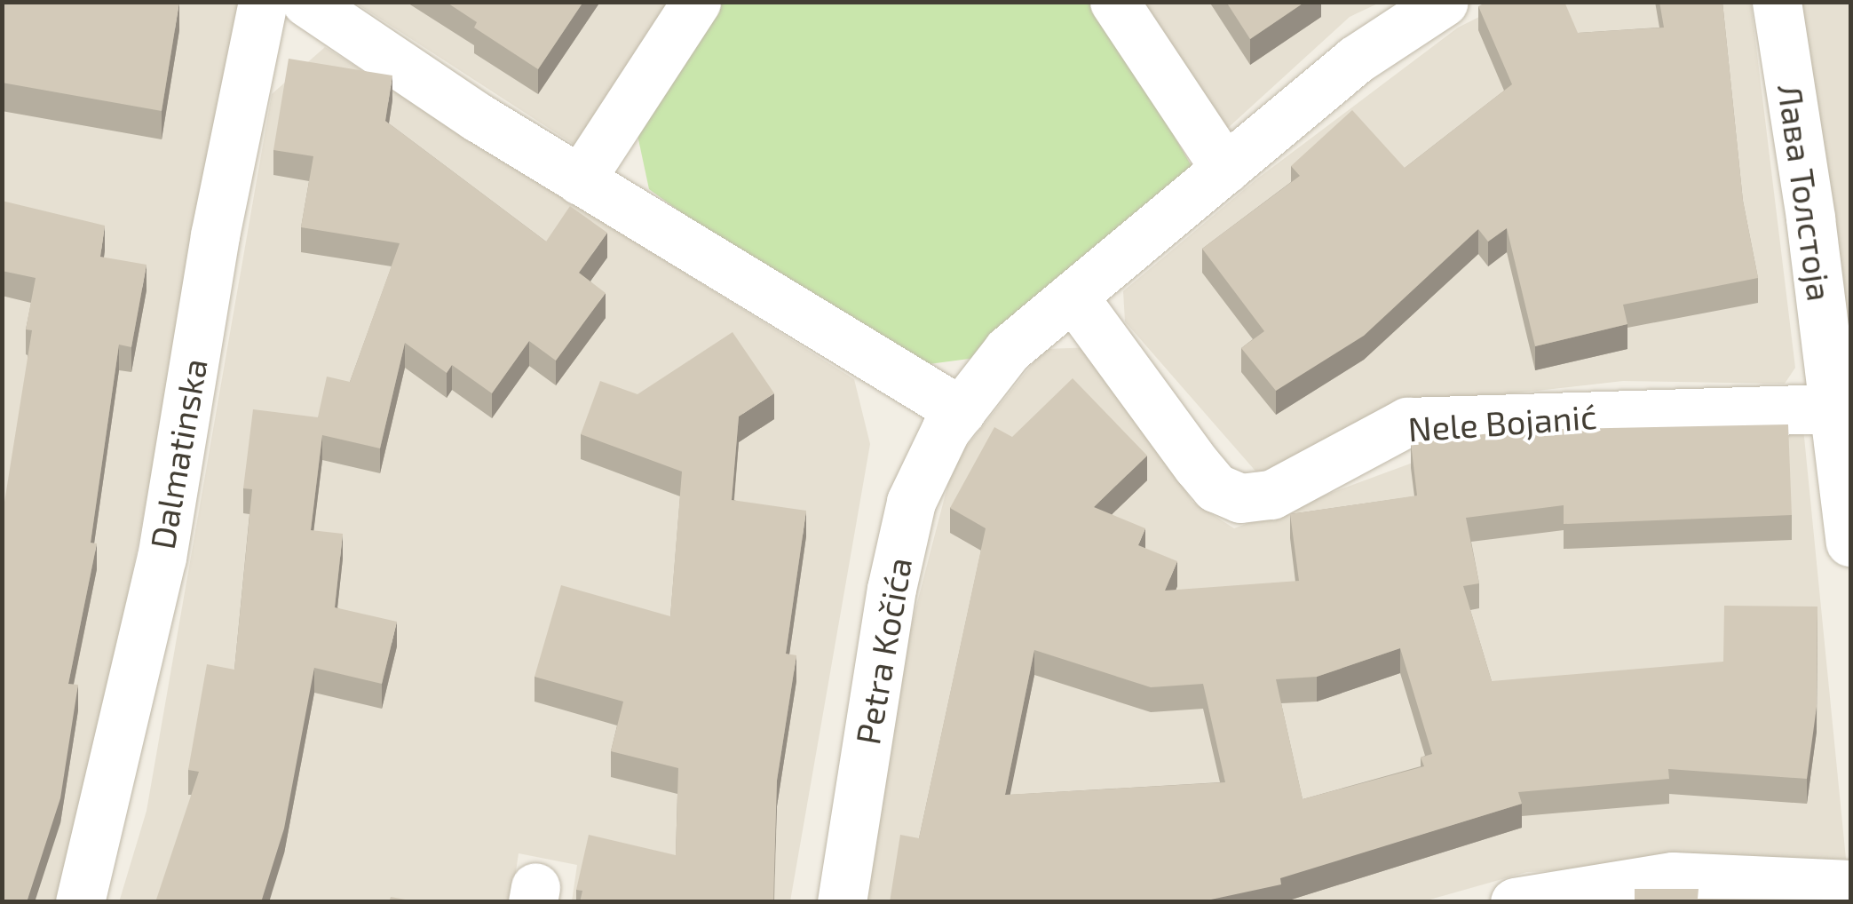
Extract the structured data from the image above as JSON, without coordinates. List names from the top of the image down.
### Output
{
  "streets": {
    "street": [
      "Лава Толстоја",
      "Nele Bojanić",
      "Dalmatinska",
      "Petra Kočića"
    ]
  },
  "crossings": [
    ["Лава Толстоја", "Nele Bojanić"],
    ["Nele Bojanić", "Petra Kočića"]
  ]
}
